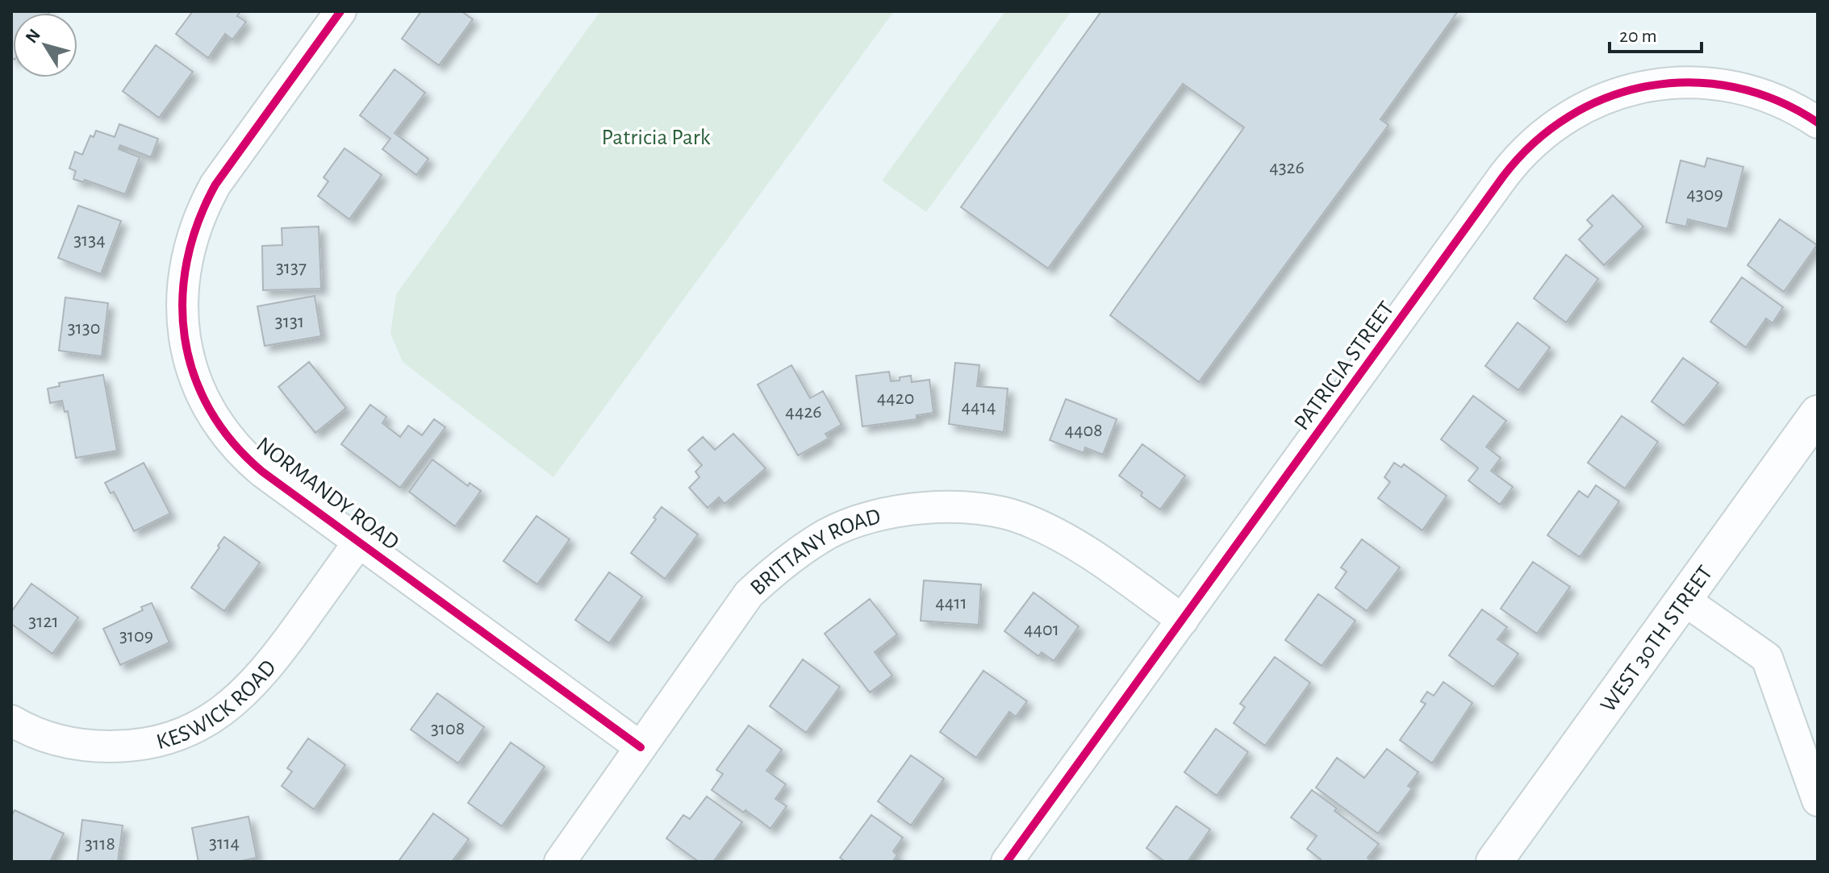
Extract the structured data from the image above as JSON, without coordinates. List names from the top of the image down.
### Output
{
  "streets": {
    "main road": ["WEST 30TH STREET"],
    "street": [
      "PATRICIA STREET",
      "NORMANDY ROAD",
      "BRITTANY ROAD",
      "KESWICK ROAD"
    ]
  },
  "crossings": [
    ["PATRICIA STREET", "BRITTANY ROAD"],
    ["NORMANDY ROAD", "BRITTANY ROAD"],
    ["NORMANDY ROAD", "KESWICK ROAD"]
  ],
  "parks": ["Patricia Park"],
  "house_numbers": [
    "4326",
    "4309",
    "3134",
    "3137",
    "3131",
    "3130",
    "4420",
    "4414",
    "4426",
    "4408",
    "4411",
    "3121",
    "4401",
    "3109",
    "3108",
    "3114",
    "3118"
  ],
  "scale_bar": "20 m",
  "north": "top left"
}
